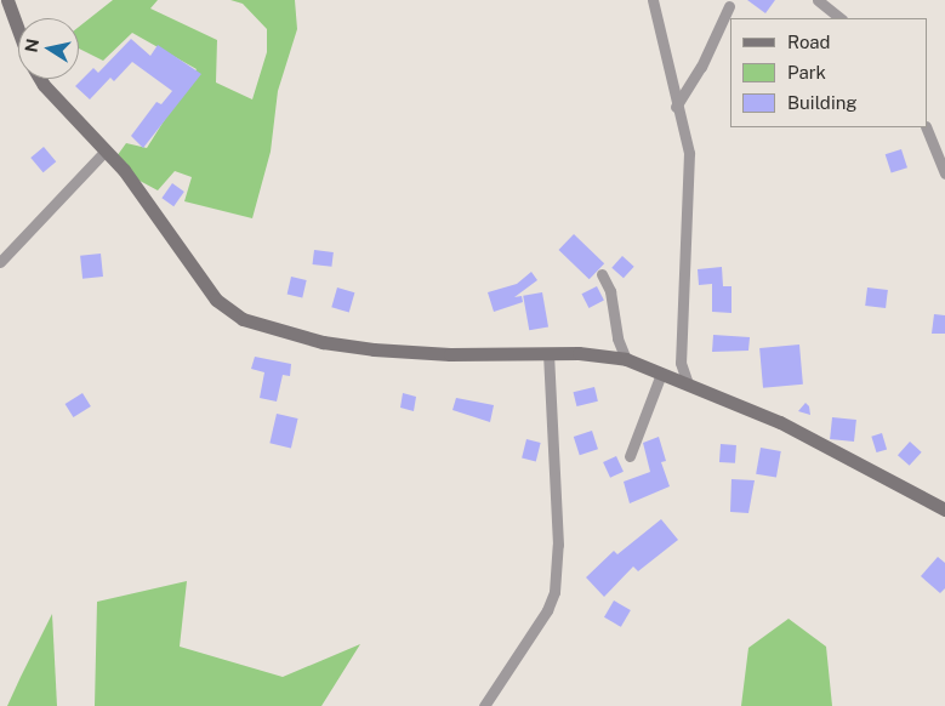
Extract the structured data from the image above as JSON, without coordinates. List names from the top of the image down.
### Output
{
  "legend": ["Road", "Park", "Building"],
  "north": "left"
}
